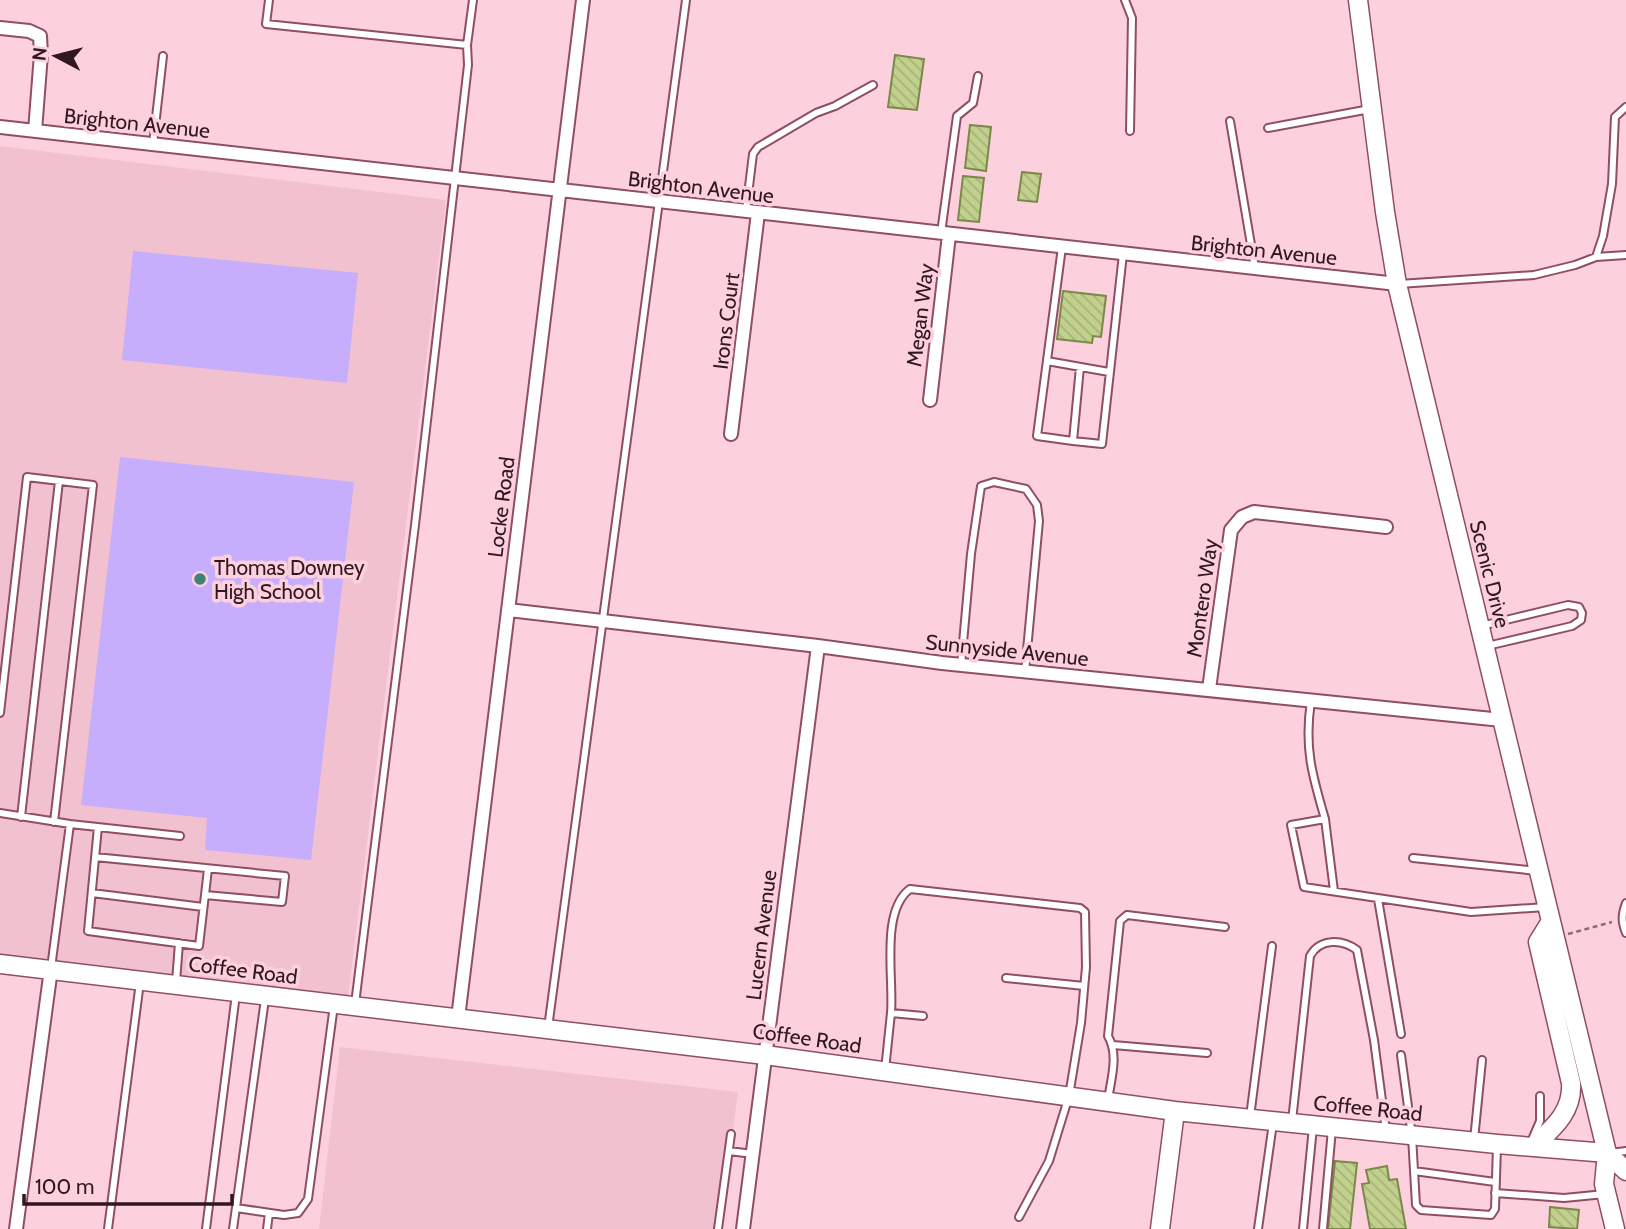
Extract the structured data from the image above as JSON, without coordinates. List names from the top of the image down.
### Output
{
  "streets": {
    "main road": ["Scenic Drive", "Coffee Road"],
    "street": [
      "Brighton Avenue",
      "Megan Way",
      "Irons Court",
      "Locke Road",
      "Montero Way",
      "Sunnyside Avenue",
      "Lucern Avenue"
    ]
  },
  "crossings": [
    ["Brighton Avenue", "Megan Way"],
    ["Brighton Avenue", "Irons Court"],
    ["Brighton Avenue", "Locke Road"],
    ["Brighton Avenue", "Scenic Drive"],
    ["Locke Road", "Sunnyside Avenue"],
    ["Locke Road", "Coffee Road"],
    ["Scenic Drive", "Sunnyside Avenue"],
    ["Scenic Drive", "Coffee Road"],
    ["Montero Way", "Sunnyside Avenue"],
    ["Sunnyside Avenue", "Lucern Avenue"],
    ["Lucern Avenue", "Coffee Road"]
  ],
  "places": ["Thomas Downey High School"],
  "scale_bar": "100 m",
  "north": "left"
}
